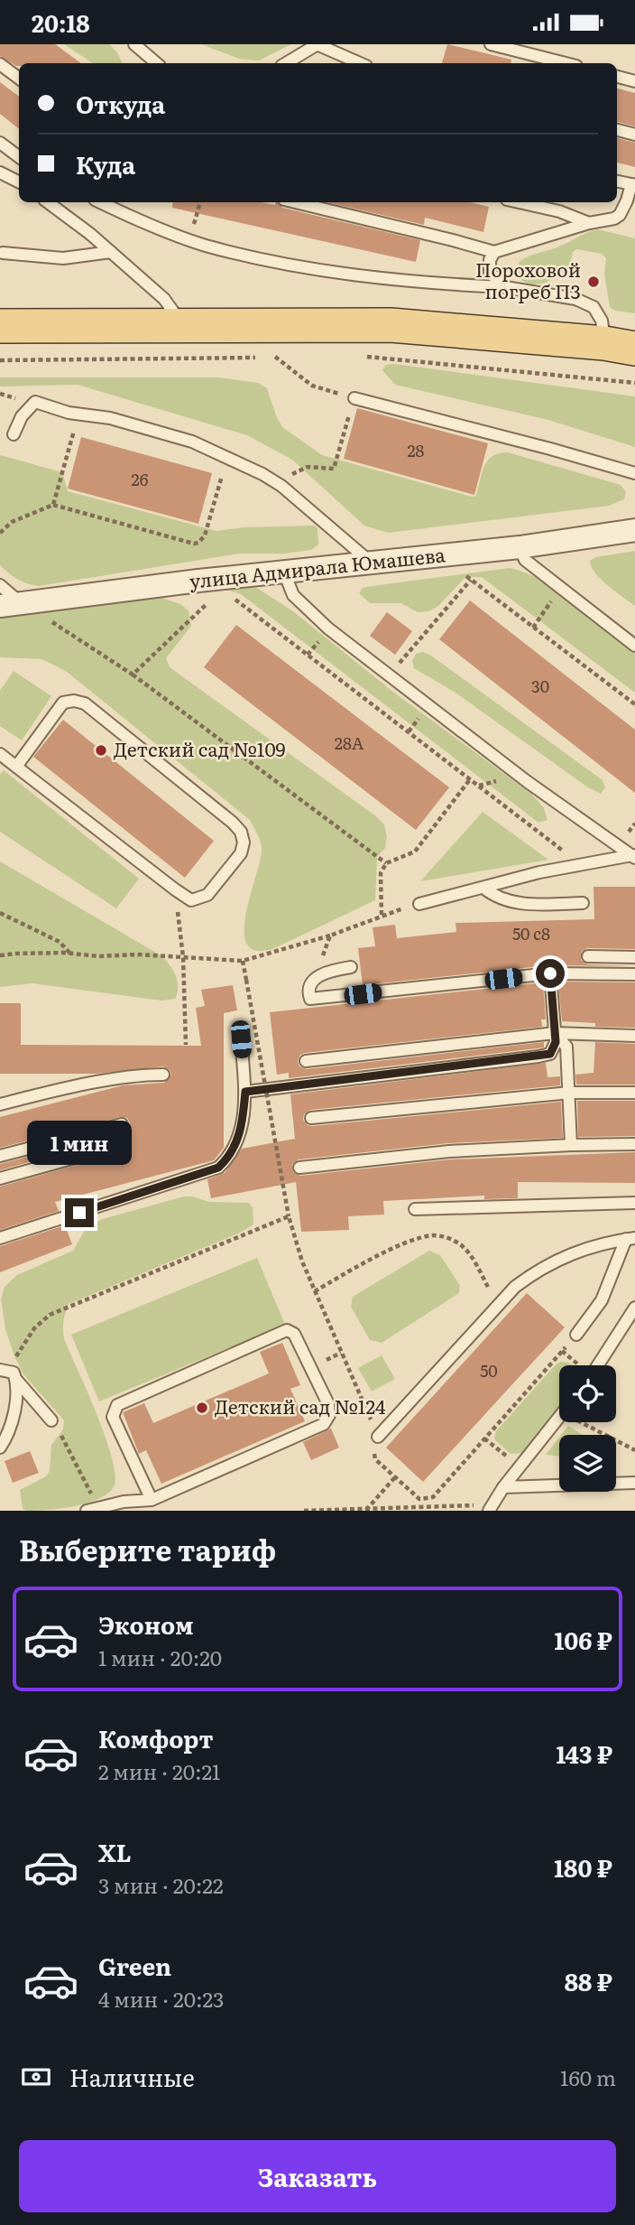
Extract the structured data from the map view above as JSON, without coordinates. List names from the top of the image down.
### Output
{
  "streets": {
    "street": ["улица Адмирала Юмашева"]
  },
  "places": ["Пороховой погреб П3", "Детский сад №109", "Детский сад №124"],
  "house_numbers": [
    "28",
    "26",
    "30",
    "28А",
    "50 с8",
    "50"
  ],
  "page": {
    "status": "20:18",
    "banner": ["Откуда", "Куда"],
    "bubble": "1 мин",
    "heading": "Выберите тариф",
    "list": [
      {
        "name": "Эконом",
        "note": "1 мин · 20:20",
        "value": "106 ₽"
      },
      {
        "name": "Комфорт",
        "note": "2 мин · 20:21",
        "value": "143 ₽"
      },
      {
        "name": "XL",
        "note": "3 мин · 20:22",
        "value": "180 ₽"
      },
      {
        "name": "Green",
        "note": "4 мин · 20:23",
        "value": "88 ₽"
      }
    ],
    "pay": ["Наличные", "160 m"],
    "buttons": "Заказать"
  }
}
